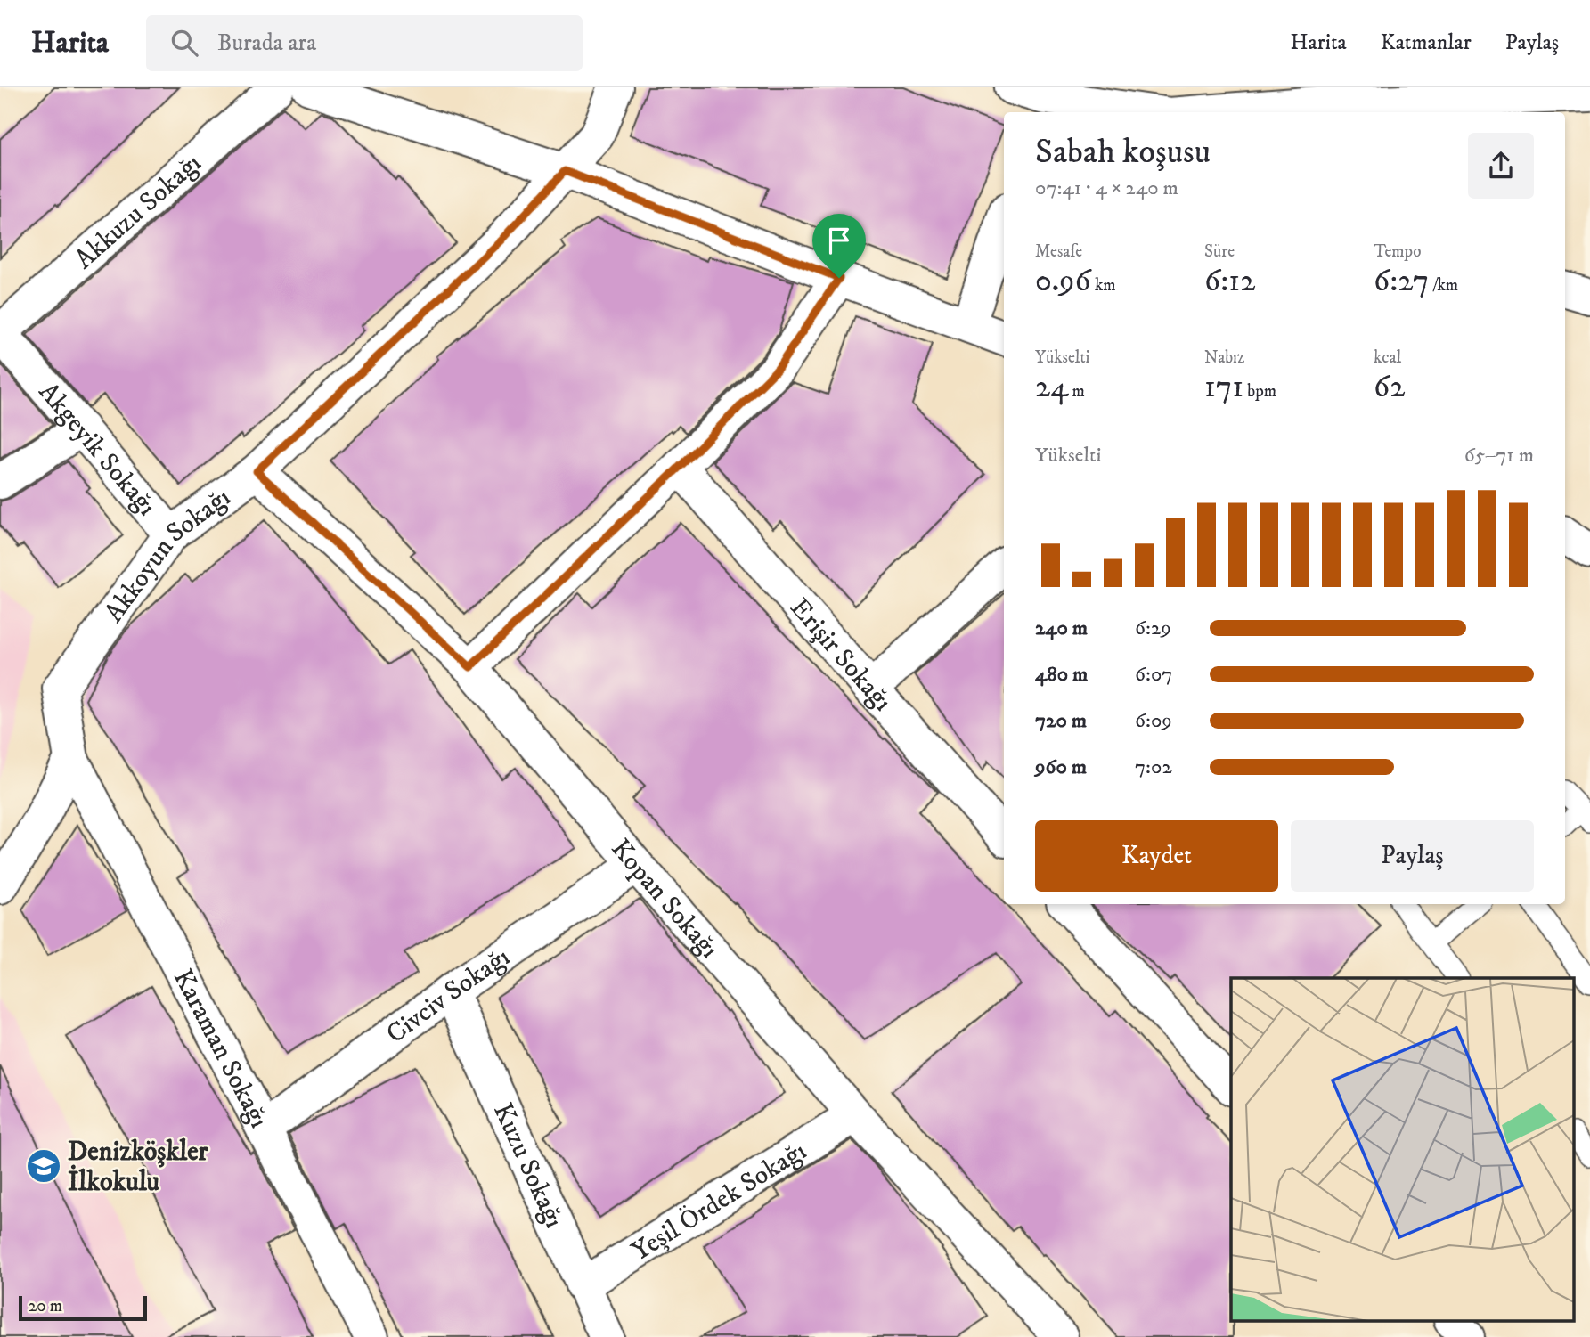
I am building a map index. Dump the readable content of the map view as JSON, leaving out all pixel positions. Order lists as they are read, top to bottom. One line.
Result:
{"streets":{"street":["Akkuzu Sokağı","Akgeyik Sokağı","Akkoyun Sokağı","Erişir Sokağı","Kopan Sokağı","Civciv Sokağı","Karaman Sokağı","Kuzu Sokağı","Yeşil Ördek Sokağı"]},"crossings":[["Akkuzu Sokağı","Akgeyik Sokağı"],["Akgeyik Sokağı","Akkoyun Sokağı"],["Akkoyun Sokağı","Kopan Sokağı"],["Akkoyun Sokağı","Karaman Sokağı"],["Kopan Sokağı","Civciv Sokağı"],["Kopan Sokağı","Yeşil Ördek Sokağı"],["Civciv Sokağı","Karaman Sokağı"],["Civciv Sokağı","Kuzu Sokağı"],["Kuzu Sokağı","Yeşil Ördek Sokağı"]],"places":{"school or university":["Denizköşkler İlkokulu"]},"scale_bar":"20 m","page":{"header":"Harita","search":"Burada ara","nav":["Harita","Katmanlar","Paylaş"],"heading":["Sabah koşusu","07:41 · 4 × 240 m"],"stats":[["Mesafe","0.96 km"],["Süre","6:12"],["Tempo","6:27 /km"],["Yükselti","24 m"],["Nabız","171 bpm"],["kcal","62"]],"chart":["Yükselti","65–71 m"],"list":[{"name":"240 m","note":"6:29"},{"name":"480 m","note":"6:07"},{"name":"720 m","note":"6:09"},{"name":"960 m","note":"7:02"}],"buttons":["Kaydet","Paylaş"],"scale":"20 m"}}
